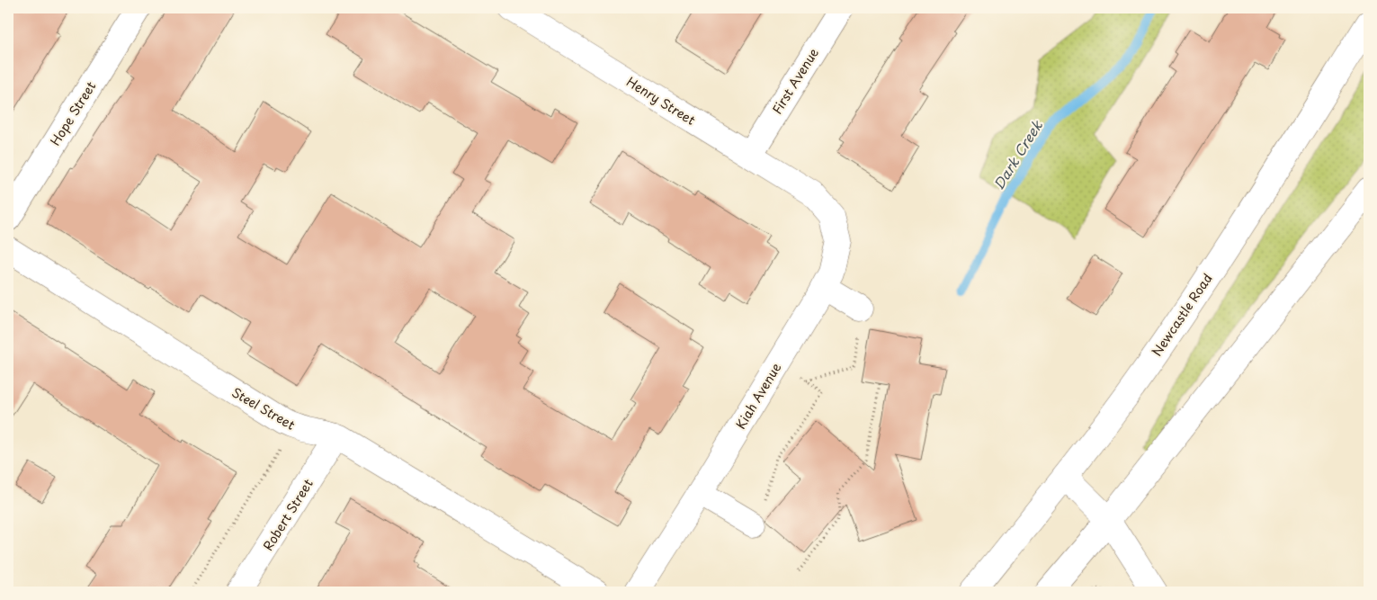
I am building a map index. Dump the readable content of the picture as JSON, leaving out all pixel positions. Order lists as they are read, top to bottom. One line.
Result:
{"streets":{"main road":["First Avenue","Henry Street","Hope Street","Newcastle Road","Kiah Avenue","Steel Street","Robert Street"]},"crossings":[["First Avenue","Henry Street"],["Henry Street","Kiah Avenue"],["Steel Street","Robert Street"]],"water":["Dark Creek"]}
